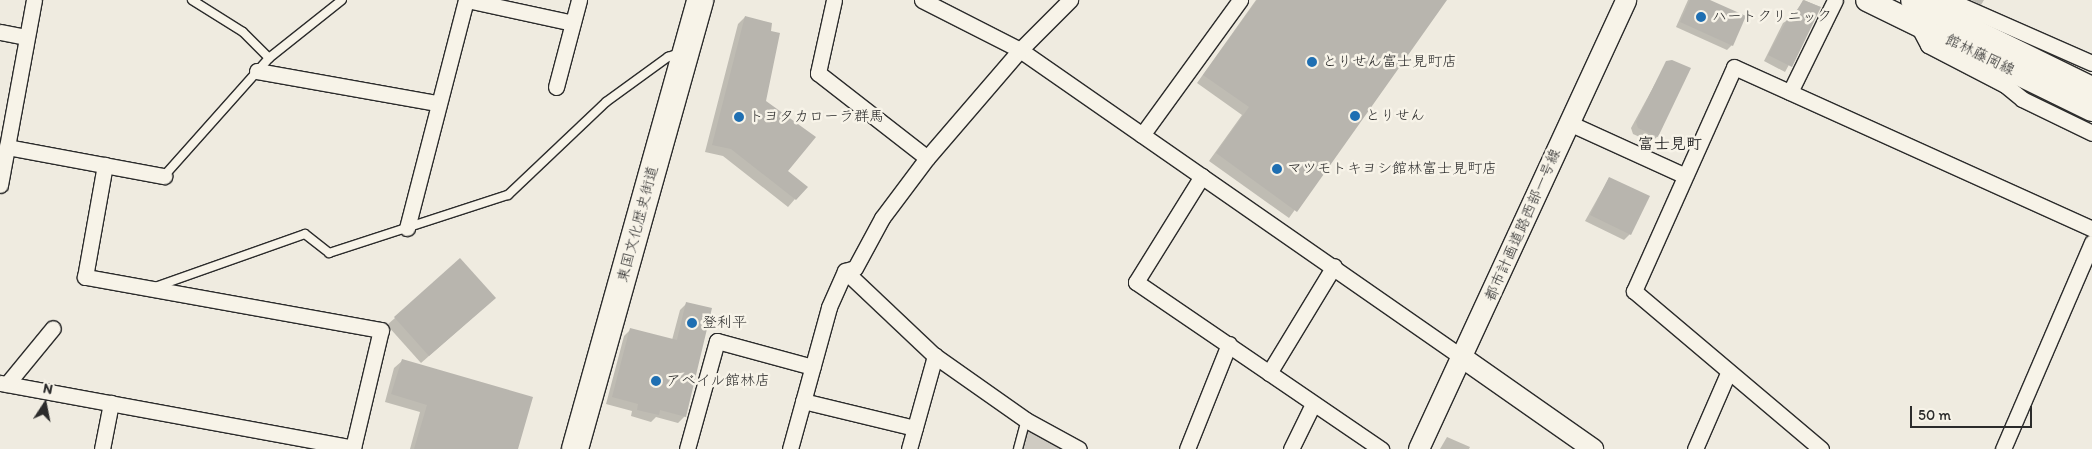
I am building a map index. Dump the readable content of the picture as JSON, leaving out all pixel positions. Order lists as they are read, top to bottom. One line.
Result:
{"streets":{"highway":["東国文化歴史街道"],"main road":["館林藤岡線"],"street":["都市計画道路西部一号線"]},"districts":["富士見町"],"places":["ハートクリニック","とりせん富士見町店","とりせん","トヨタカローラ群馬","マツモトキヨシ館林富士見町店","登利平","アベイル館林店"],"scale_bar":"50 m","north":"top"}
